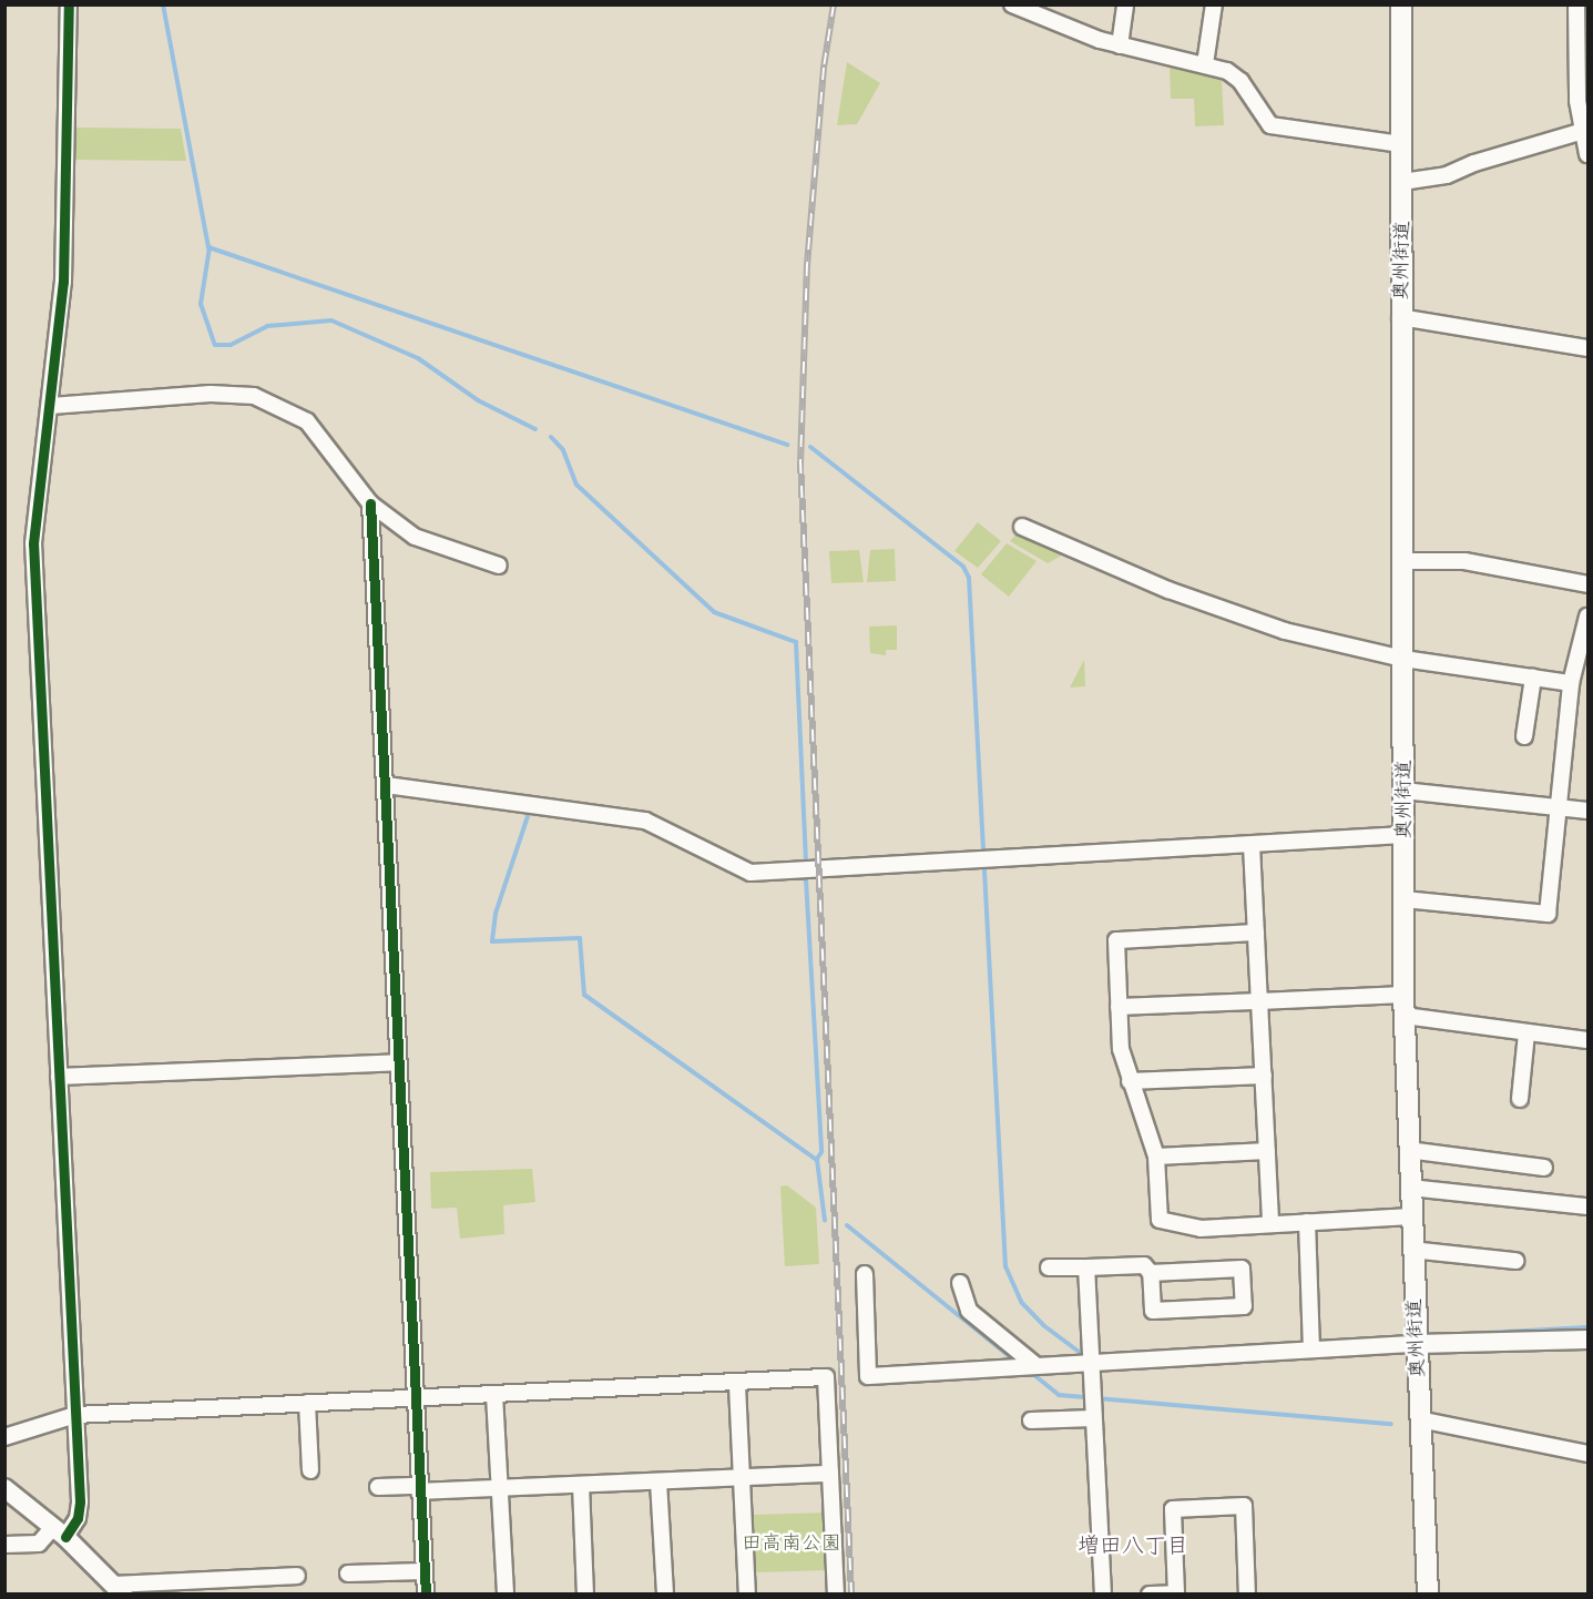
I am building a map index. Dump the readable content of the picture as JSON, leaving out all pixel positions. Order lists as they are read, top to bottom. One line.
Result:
{"streets":{"main road":["奥州街道"]},"districts":["増田八丁目"],"parks":["田高南公園"]}
